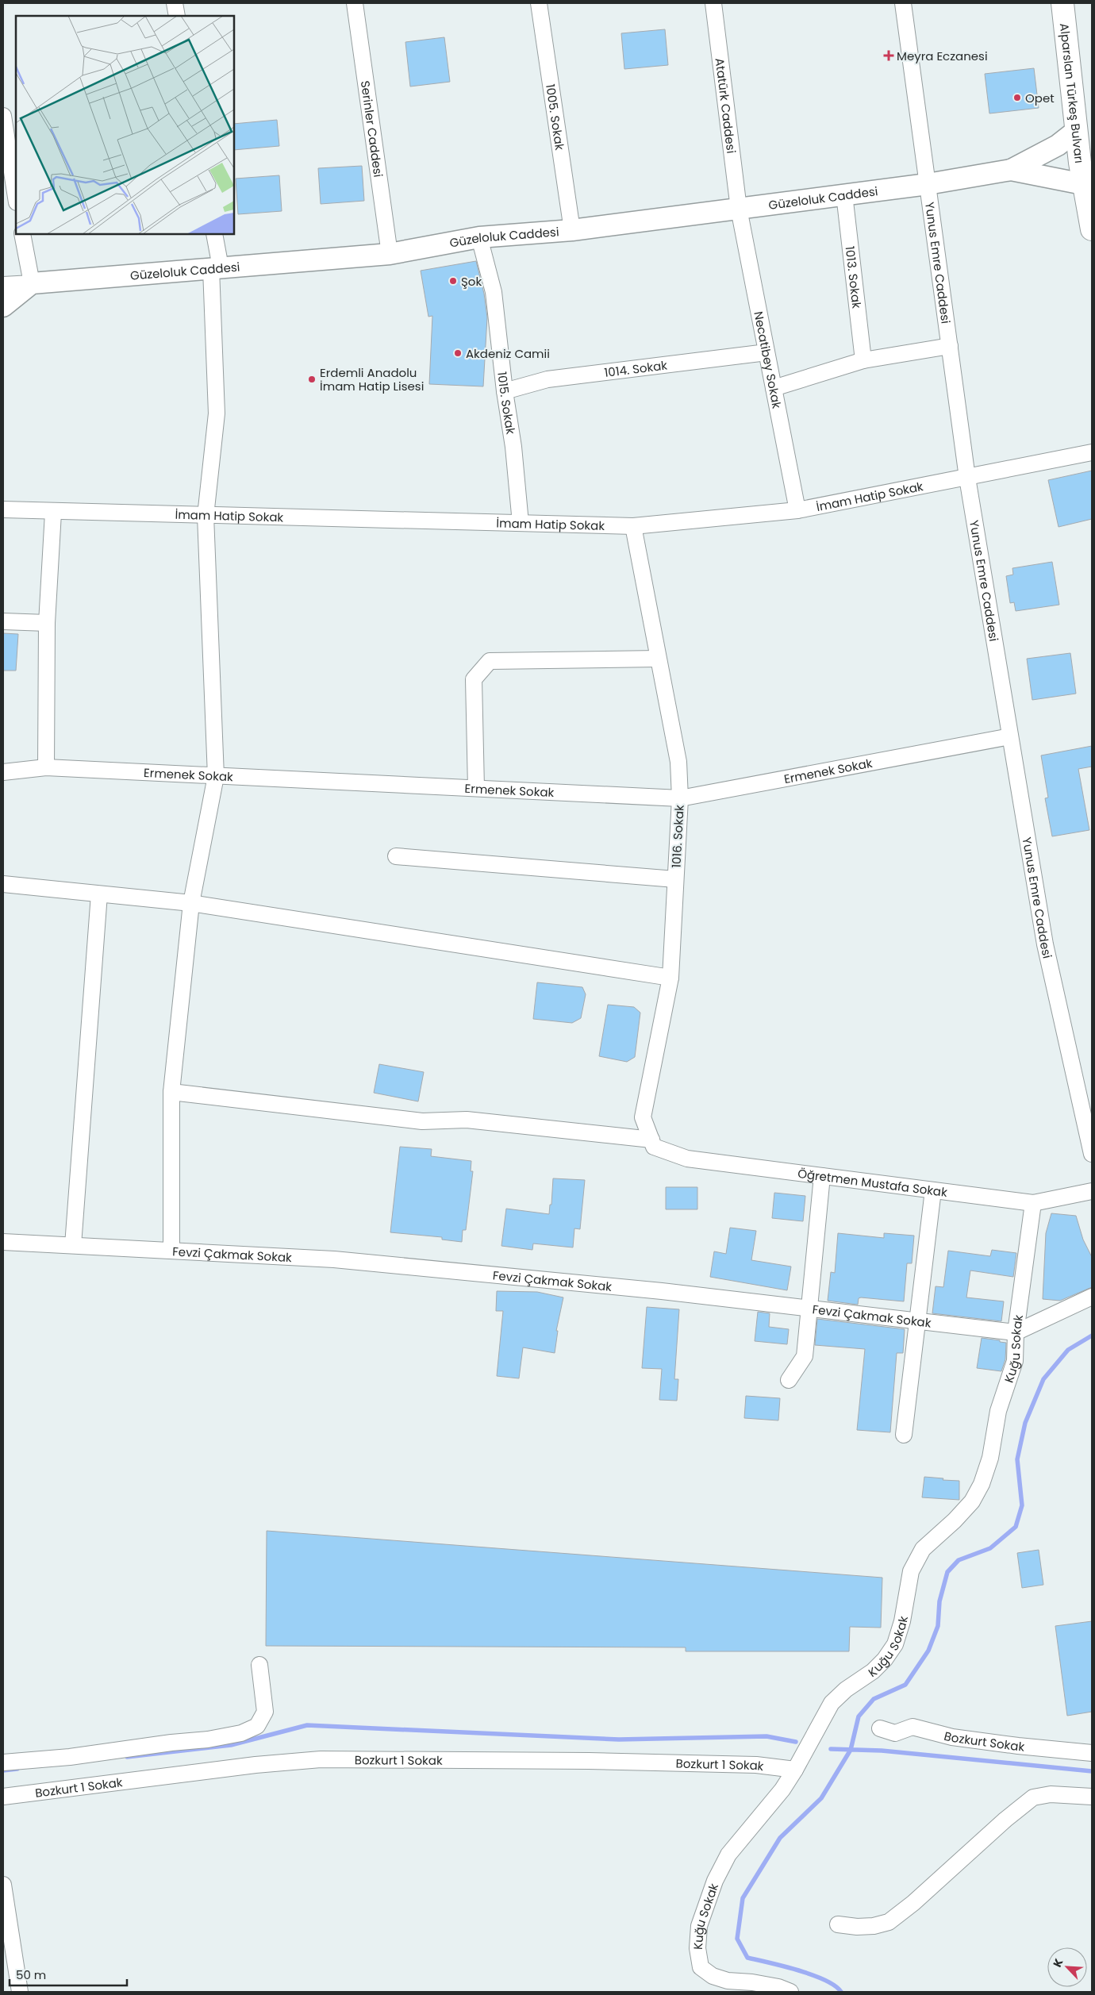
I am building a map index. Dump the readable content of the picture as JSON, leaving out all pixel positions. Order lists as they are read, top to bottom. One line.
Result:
{"streets":{"highway":["Alparslan Türkeş Bulvarı"],"main road":["Güzeloluk Caddesi"],"street":["Atatürk Caddesi","1005. Sokak","Serinler Caddesi","Yunus Emre Caddesi","1013. Sokak","Necatibey Sokak","1014. Sokak","1015. Sokak","İmam Hatip Sokak","Ermenek Sokak","1016. Sokak","Öğretmen Mustafa Sokak","Fevzi Çakmak Sokak","Kuğu Sokak","Bozkurt Sokak","Bozkurt 1 Sokak"]},"crossings":[["Alparslan Türkeş Bulvarı","Güzeloluk Caddesi"],["Atatürk Caddesi","Güzeloluk Caddesi"],["Atatürk Caddesi","Necatibey Sokak"],["1005. Sokak","Güzeloluk Caddesi"],["Serinler Caddesi","Güzeloluk Caddesi"],["Güzeloluk Caddesi","Yunus Emre Caddesi"],["Güzeloluk Caddesi","1013. Sokak"],["Güzeloluk Caddesi","Necatibey Sokak"],["Güzeloluk Caddesi","1015. Sokak"],["Yunus Emre Caddesi","İmam Hatip Sokak"],["Yunus Emre Caddesi","Ermenek Sokak"],["Necatibey Sokak","1014. Sokak"],["Necatibey Sokak","İmam Hatip Sokak"],["1014. Sokak","1015. Sokak"],["1015. Sokak","İmam Hatip Sokak"],["İmam Hatip Sokak","1016. Sokak"],["Ermenek Sokak","1016. Sokak"],["1016. Sokak","Öğretmen Mustafa Sokak"],["Öğretmen Mustafa Sokak","Kuğu Sokak"],["Fevzi Çakmak Sokak","Kuğu Sokak"],["Kuğu Sokak","Bozkurt 1 Sokak"]],"places":{"health":["Meyra Eczanesi"],"other":["Opet","Şok","Akdeniz Camii","Erdemli Anadolu İmam Hatip Lisesi"]},"scale_bar":"50 m","north":"top left"}
